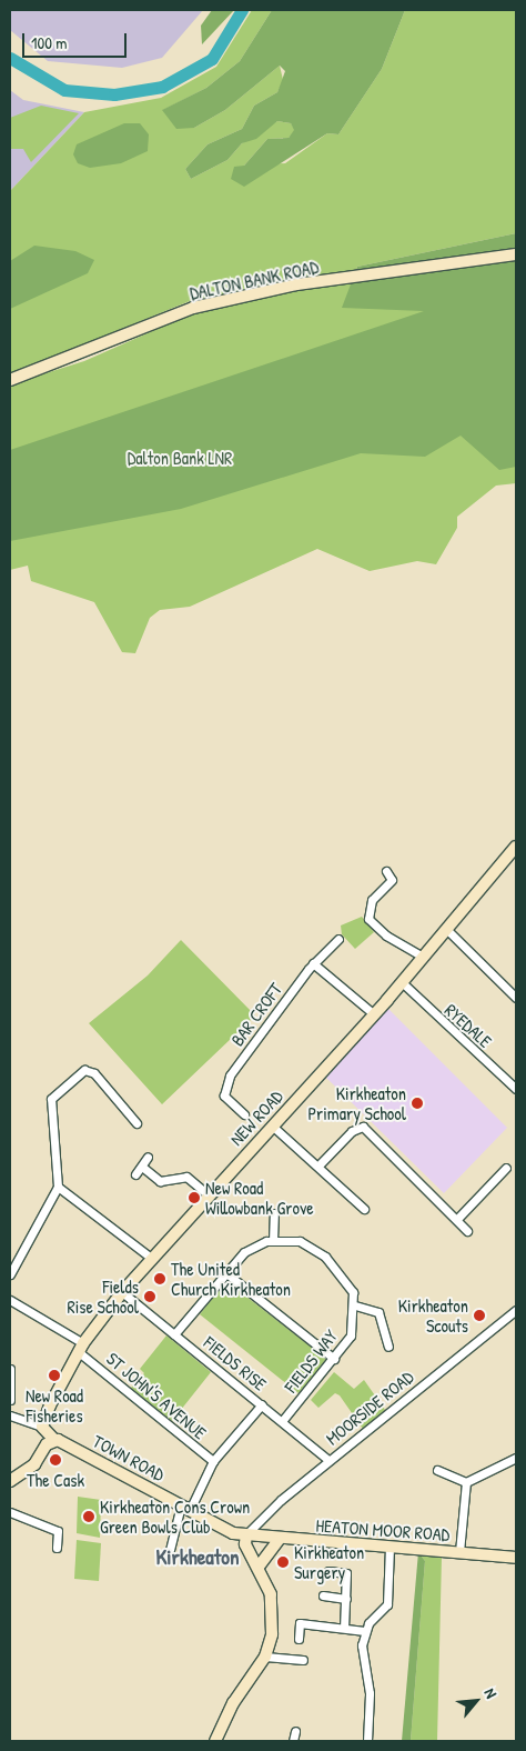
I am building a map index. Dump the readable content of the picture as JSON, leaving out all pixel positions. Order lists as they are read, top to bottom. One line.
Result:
{"streets":{"street":["DALTON BANK ROAD","BAR CROFT","RYEDALE","NEW ROAD","FIELDS WAY","FIELDS RISE","ST JOHN'S AVENUE","MOORSIDE ROAD","TOWN ROAD","HEATON MOOR ROAD"]},"crossings":[["RYEDALE","NEW ROAD"],["NEW ROAD","FIELDS RISE"],["NEW ROAD","ST JOHN'S AVENUE"],["FIELDS WAY","FIELDS RISE"],["FIELDS RISE","MOORSIDE ROAD"],["MOORSIDE ROAD","TOWN ROAD"],["MOORSIDE ROAD","HEATON MOOR ROAD"],["TOWN ROAD","HEATON MOOR ROAD"]],"districts":["Kirkheaton"],"parks":["Dalton Bank LNR"],"places":["Kirkheaton Primary School","New Road Willowbank Grove","The United Church Kirkheaton","Fields Rise School","Kirkheaton Scouts","New Road Fisheries","The Cask","Kirkheaton Cons Crown Green Bowls Club","Kirkheaton Surgery"],"scale_bar":"100 m","north":"top right"}
